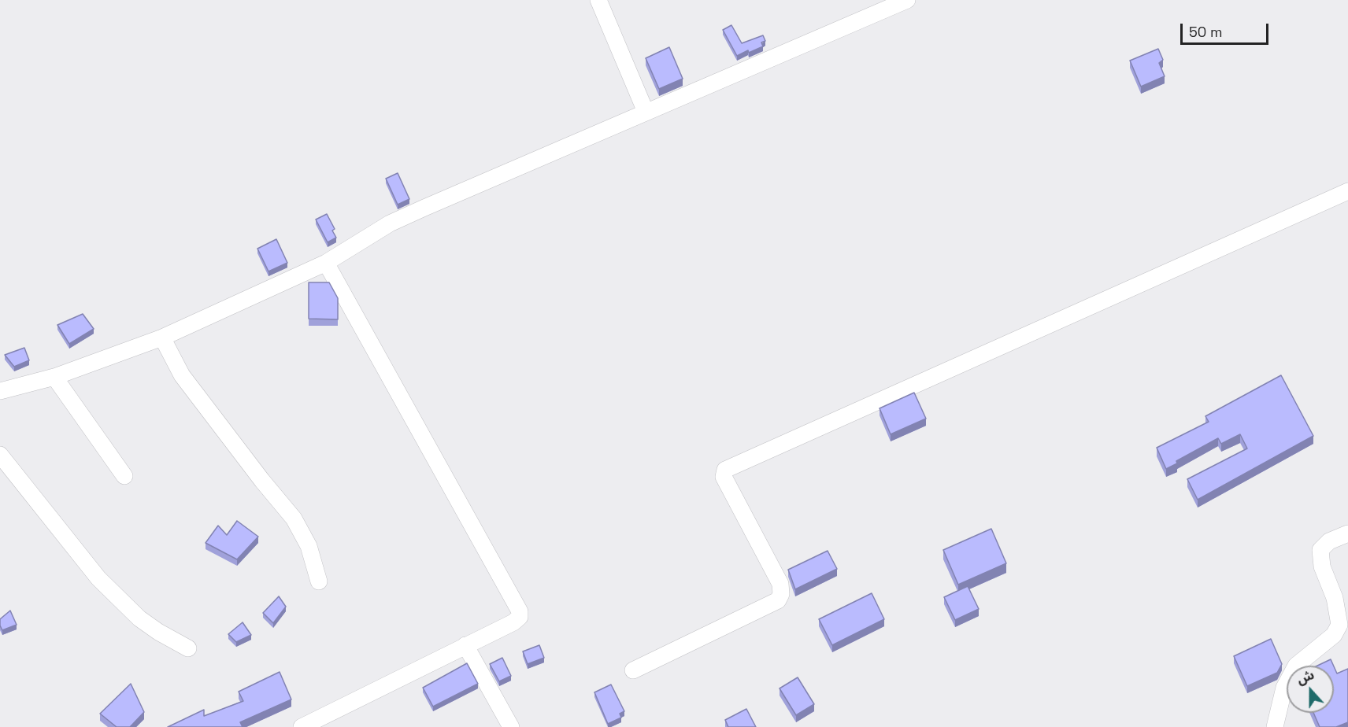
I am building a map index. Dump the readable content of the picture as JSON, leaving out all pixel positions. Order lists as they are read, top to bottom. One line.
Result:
{"scale_bar":"50 m","north":"top"}
